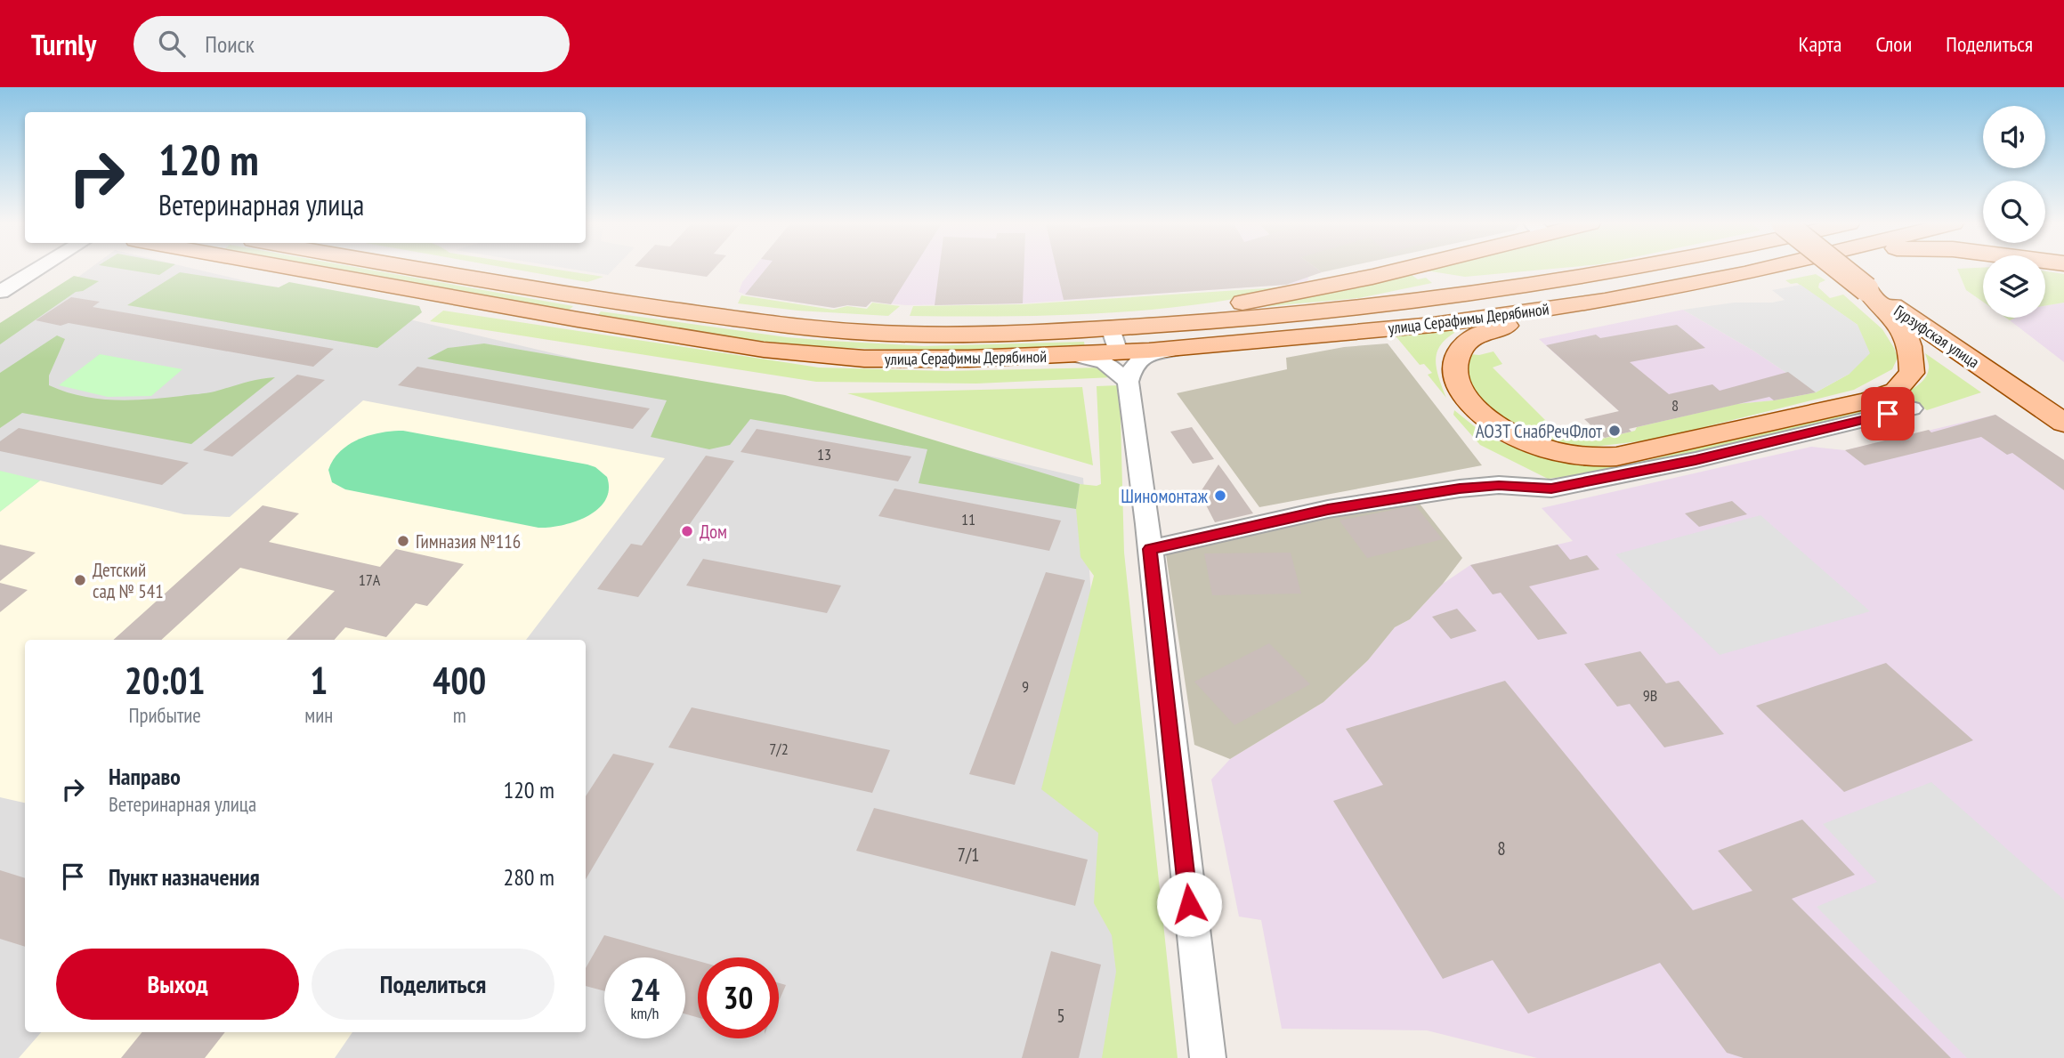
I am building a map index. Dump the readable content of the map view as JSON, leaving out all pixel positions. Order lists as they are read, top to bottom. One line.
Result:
{"streets":{"main road":["улица Серафимы Дерябиной","Гурзуфская улица"]},"places":["АОЗТ СнабРечФлот","Шиномонтаж","Дом","Гимназия №116","Детский сад № 541"],"house_numbers":["8","13","11","17А","9","9В","7/2","8","7/1","5"],"page":{"header":"Turnly","search":"Поиск","nav":["Карта","Слои","Поделиться"],"turn":["120 m","Ветеринарная улица"],"eta":["20:01","Прибытие","1","мин","400","m"],"list":[{"name":"Направо","note":"Ветеринарная улица","value":"120 m"},{"name":"Пункт назначения","value":"280 m"}],"buttons":["Выход","Поделиться"],"speed":"24 km/h","limit":"30"}}
